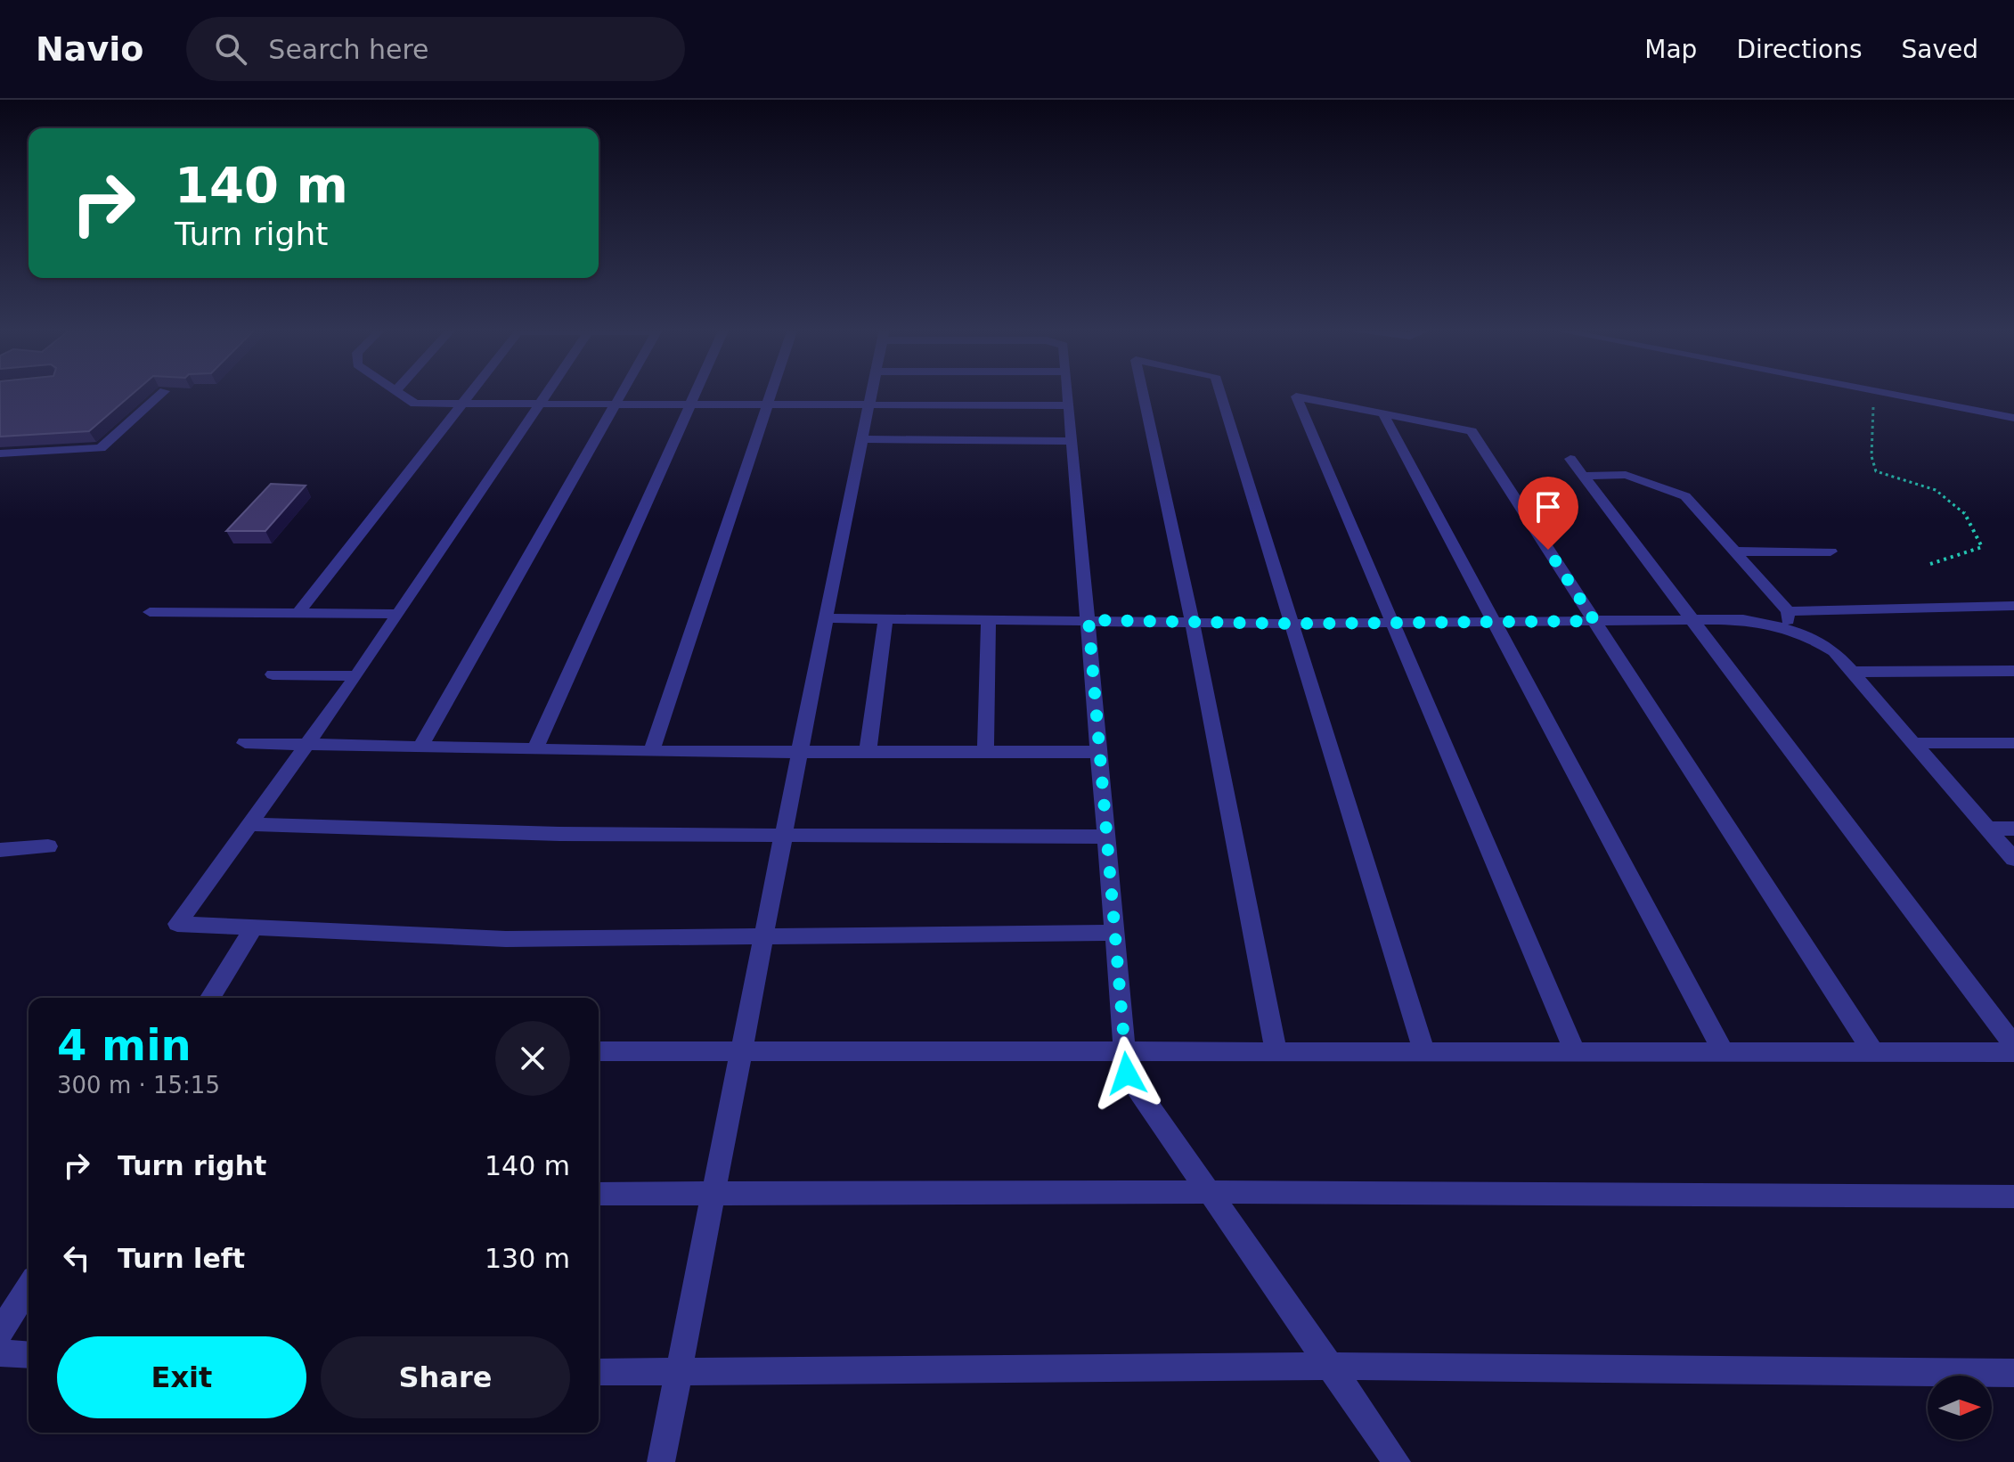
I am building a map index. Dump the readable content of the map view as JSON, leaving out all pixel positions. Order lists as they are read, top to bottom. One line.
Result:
{"north":"right","page":{"header":"Navio","search":"Search here","nav":["Map","Directions","Saved"],"turn":["140 m","Turn right"],"heading":["4 min","300 m · 15:15"],"list":[{"name":"Turn right","value":"140 m"},{"name":"Turn left","value":"130 m"}],"buttons":["Exit","Share"]}}
